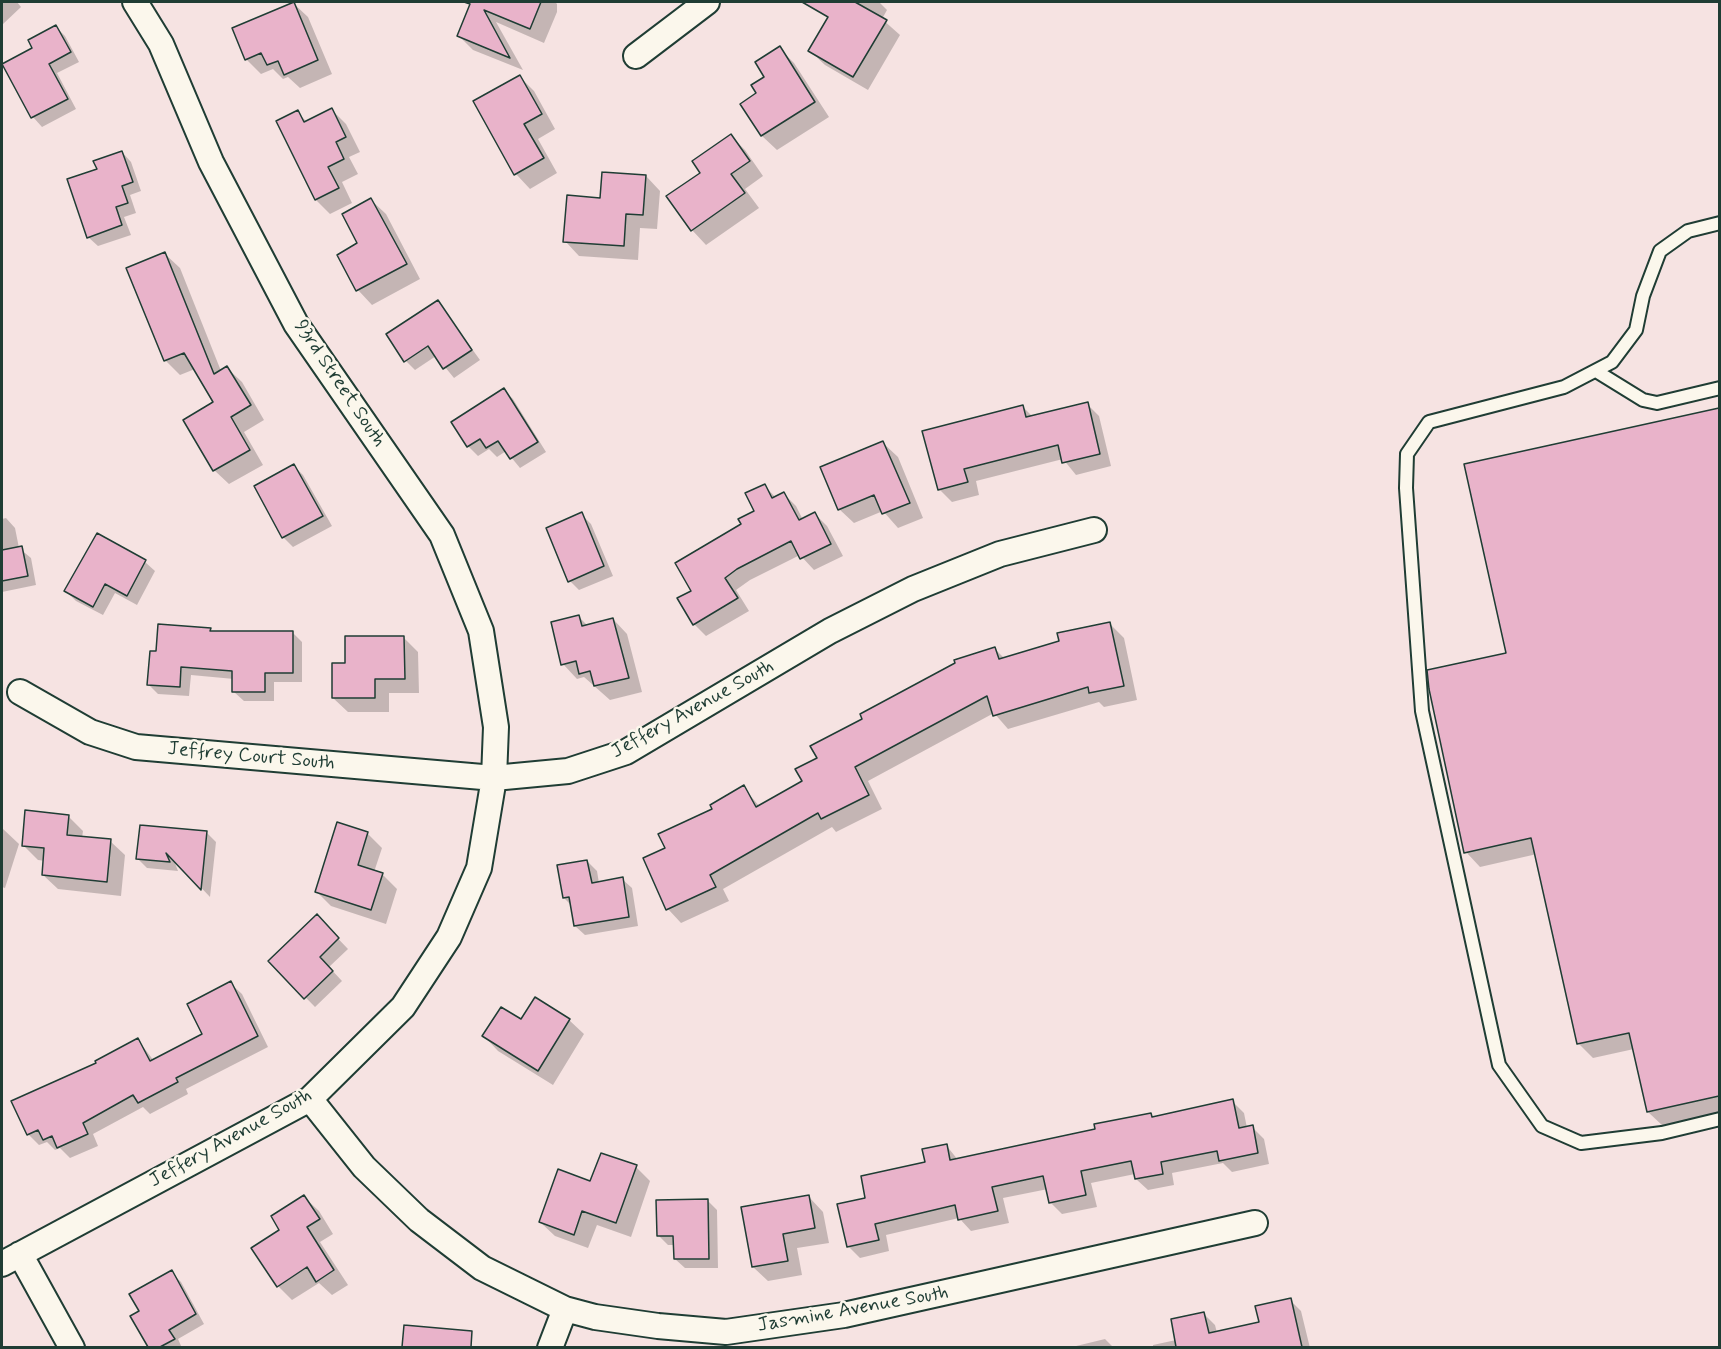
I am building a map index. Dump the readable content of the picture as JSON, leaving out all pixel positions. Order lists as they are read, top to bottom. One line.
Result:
{"streets":{"street":["93rd Street South","Jeffery Avenue South","Jeffrey Court South","Jasmine Avenue South"]},"crossings":[["93rd Street South","Jeffery Avenue South"],["93rd Street South","Jeffrey Court South"],["Jeffery Avenue South","Jeffrey Court South"],["Jeffery Avenue South","Jasmine Avenue South"]]}
